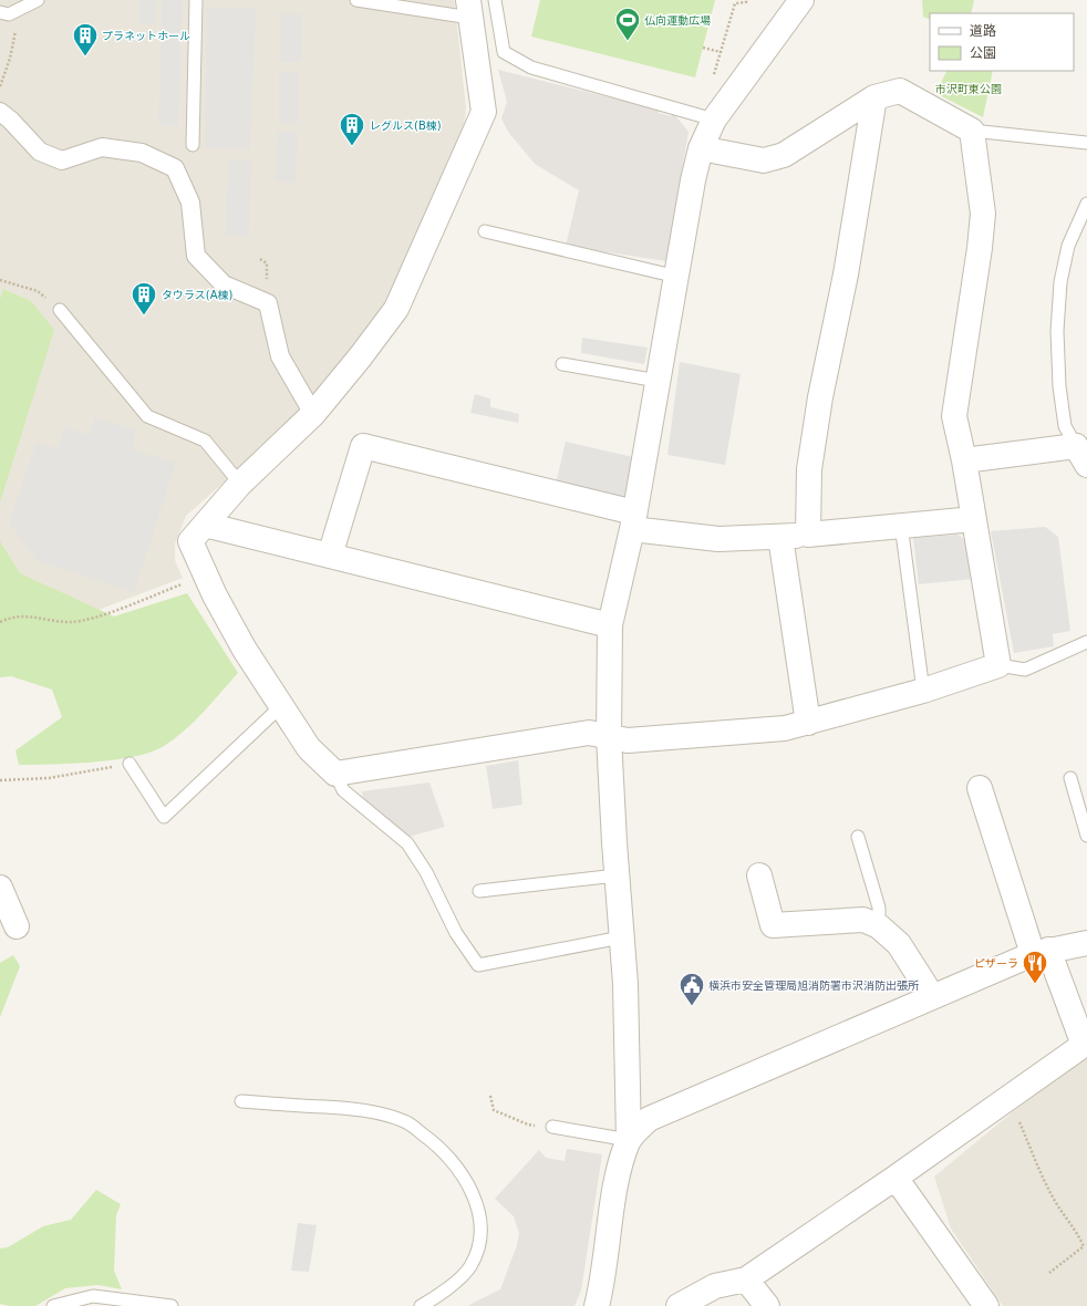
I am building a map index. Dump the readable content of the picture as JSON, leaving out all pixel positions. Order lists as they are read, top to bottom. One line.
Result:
{"parks":["市沢町東公園"],"places":{"sports":["仏向運動広場"],"building":["プラネットホール","レグルス(B棟)","タウラス(A棟)"],"restaurant":["ピザーラ"],"public building":["横浜市安全管理局旭消防署市沢消防出張所"]},"legend":["道路","公園"]}
